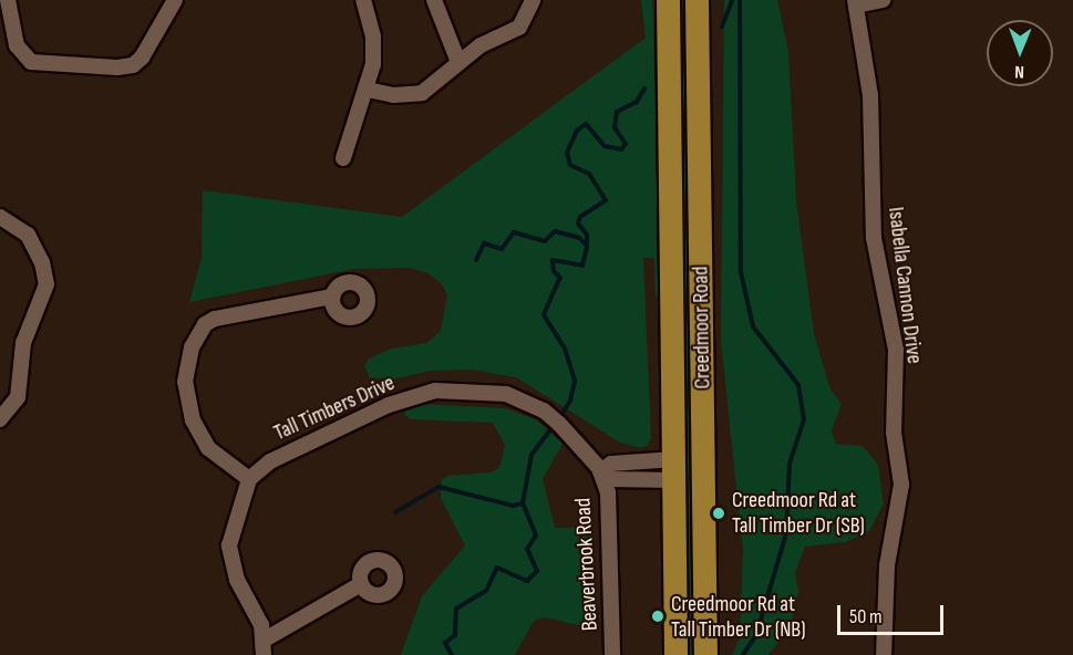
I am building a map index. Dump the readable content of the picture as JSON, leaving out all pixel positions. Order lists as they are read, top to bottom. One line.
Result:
{"streets":{"main road":["Creedmoor Road"],"street":["Isabella Cannon Drive","Tall Timbers Drive","Beaverbrook Road"]},"crossings":[["Tall Timbers Drive","Beaverbrook Road"]],"places":["Creedmoor Rd at Tall Timber Dr (SB)","Creedmoor Rd at Tall Timber Dr (NB)"],"scale_bar":"50 m","north":"bottom"}
